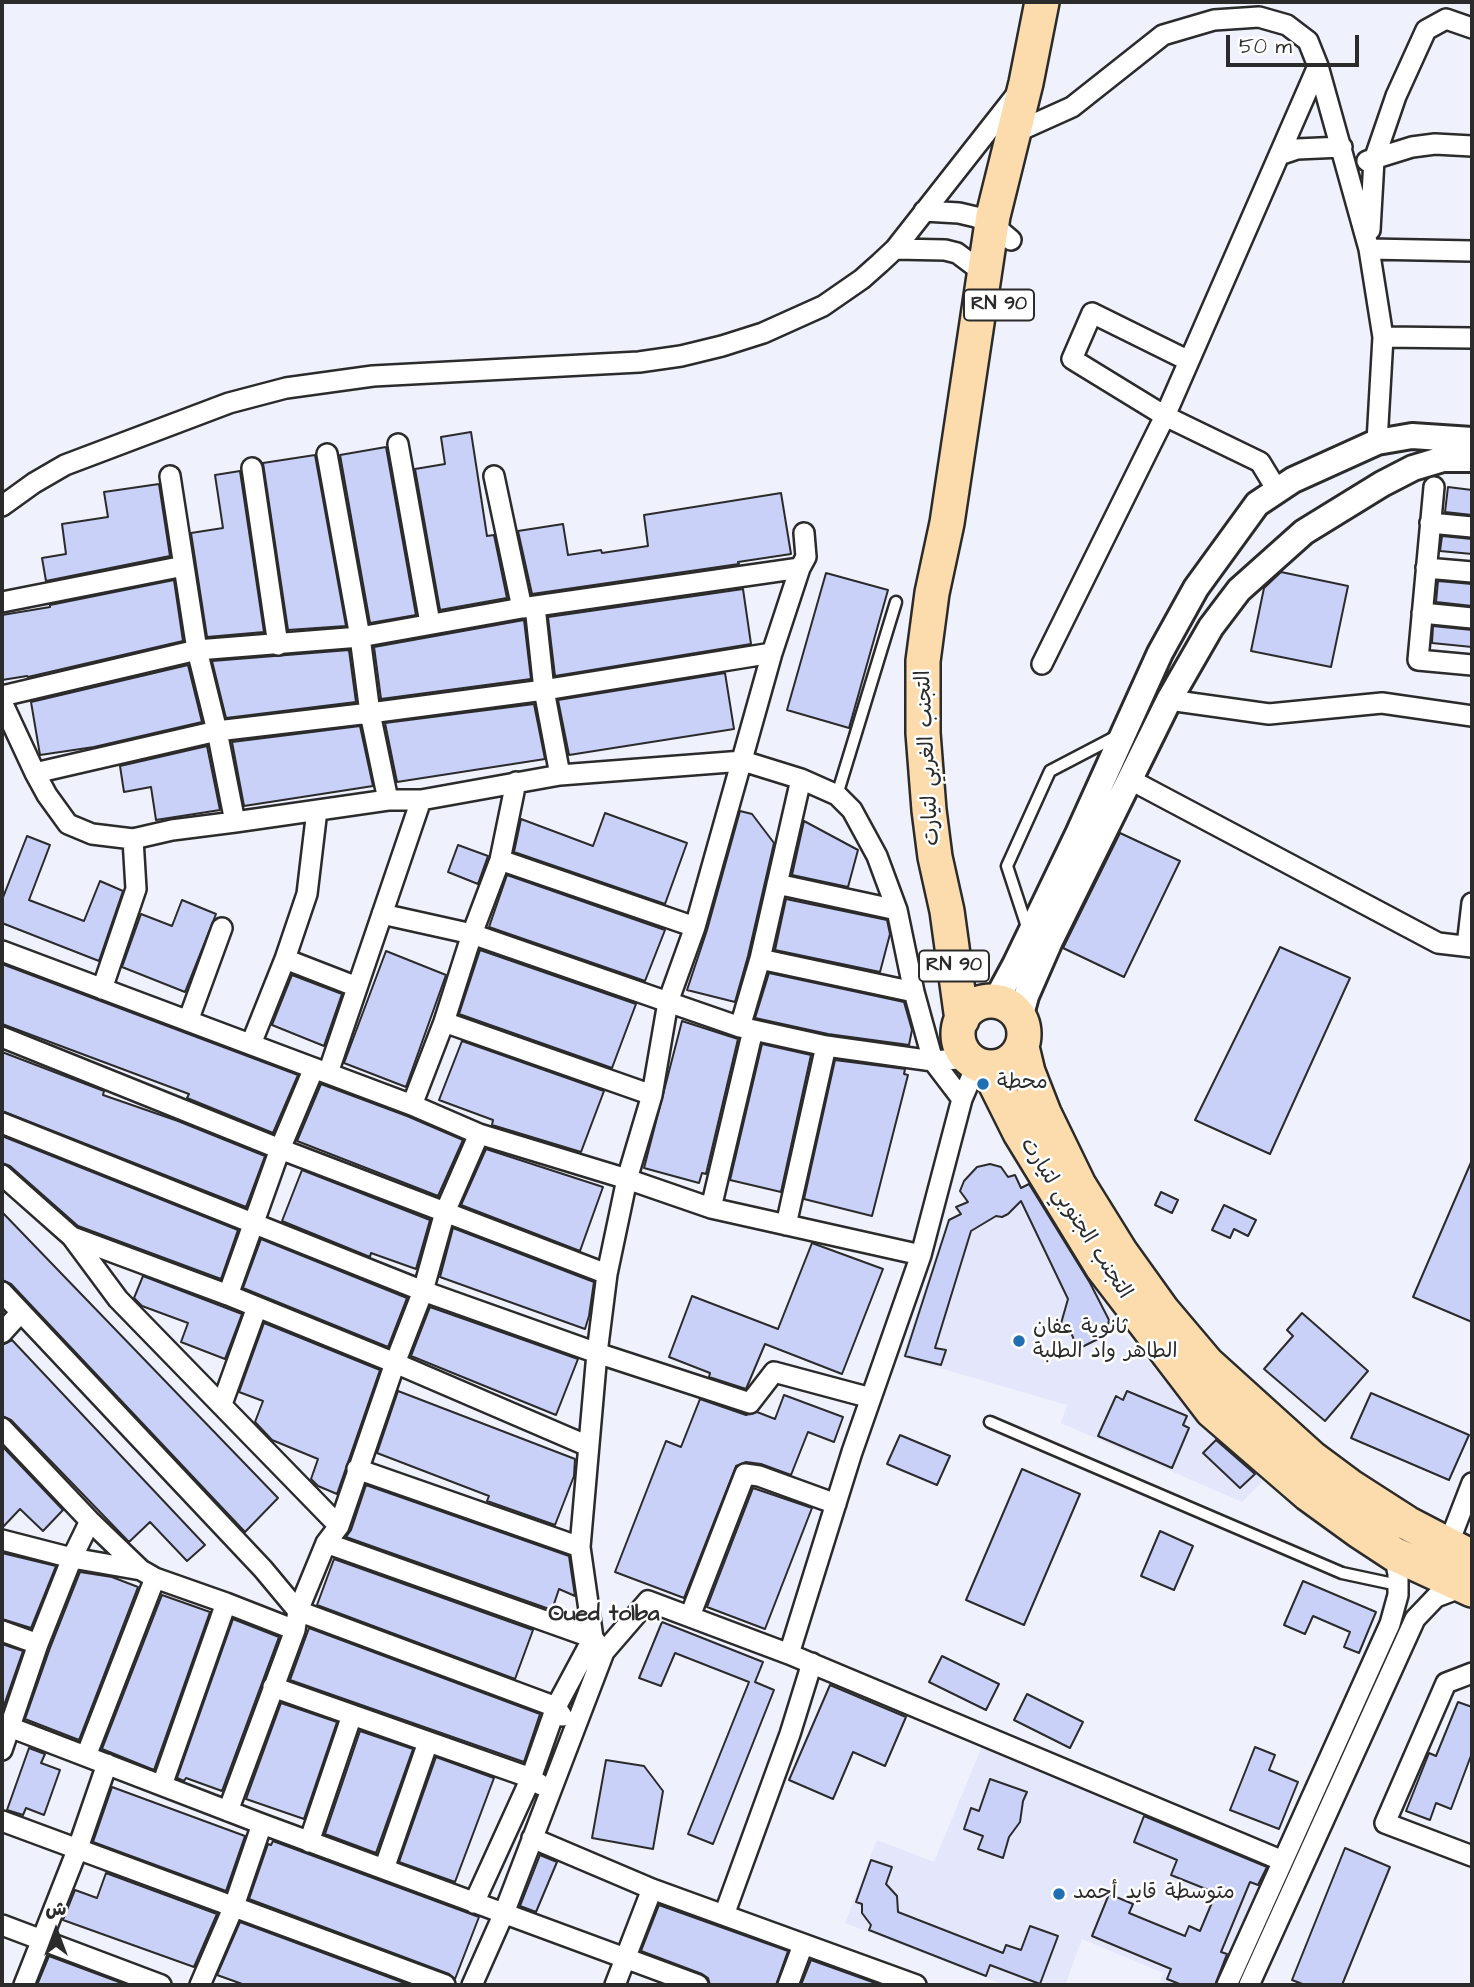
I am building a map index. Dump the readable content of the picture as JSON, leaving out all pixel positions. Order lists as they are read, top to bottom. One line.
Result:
{"streets":{"highway":["RN 90","التجنب الغربي لتيارت","التجنب الجنوبي لتيارت"]},"crossings":[["التجنب الغربي لتيارت","التجنب الجنوبي لتيارت"]],"districts":["Oued tolba"],"places":["محطة","ثانوية عفان الطاهر واد الطلبة","متوسطة قايد أحمد"],"scale_bar":"50 m","north":"top"}
